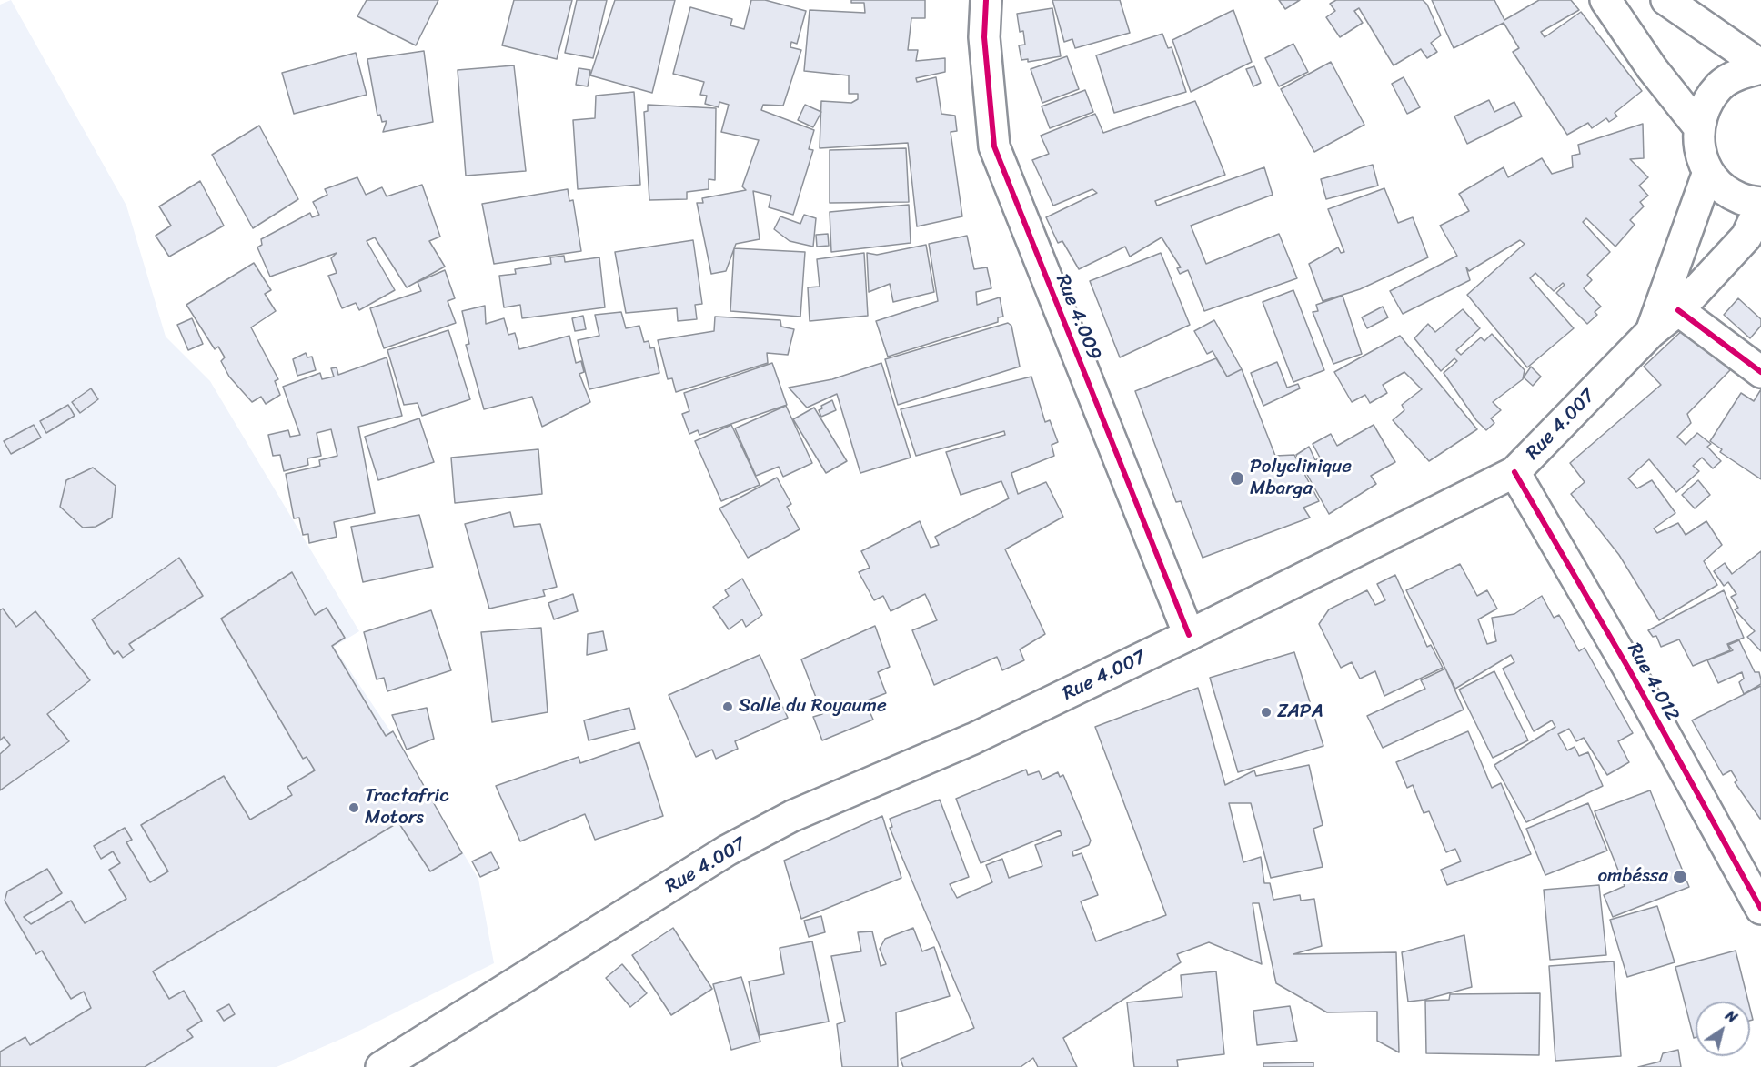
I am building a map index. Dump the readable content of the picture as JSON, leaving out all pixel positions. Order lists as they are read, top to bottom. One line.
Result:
{"streets":{"main road":["Rue 4.009","Rue 4.007","Rue 4.012"]},"crossings":[["Rue 4.009","Rue 4.007"],["Rue 4.007","Rue 4.012"]],"places":["Polyclinique Mbarga","Salle du Royaume","ZAPA","Tractafric Motors","ombéssa"],"north":"top right"}
